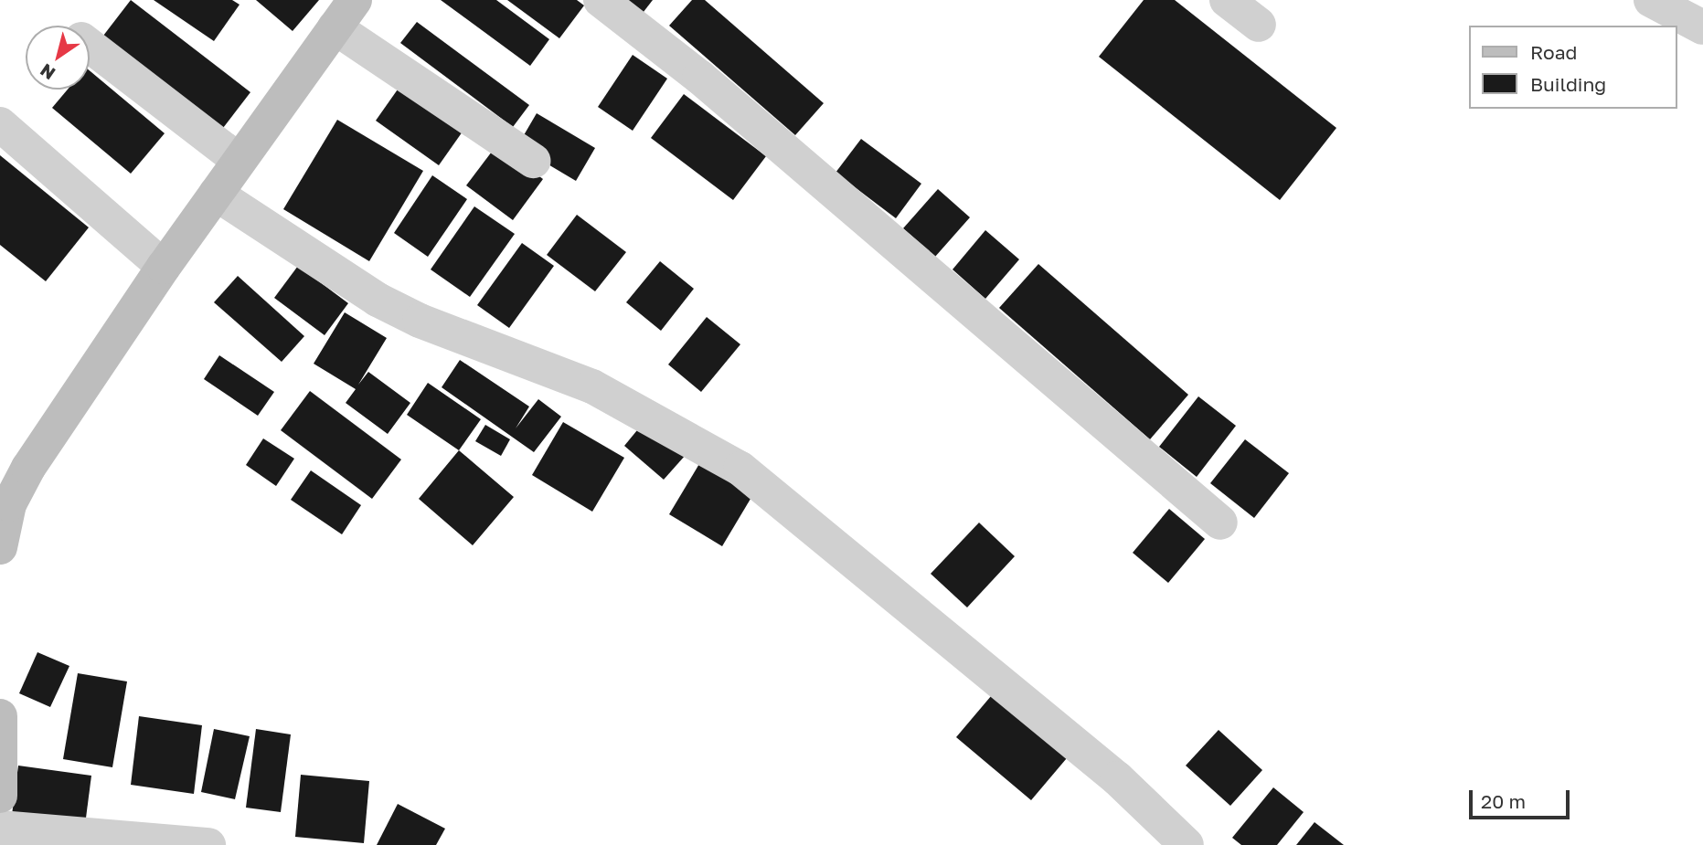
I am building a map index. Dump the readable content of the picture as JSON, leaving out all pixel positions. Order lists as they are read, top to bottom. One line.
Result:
{"legend":["Road","Building"],"scale_bar":"20 m","north":"bottom left"}
